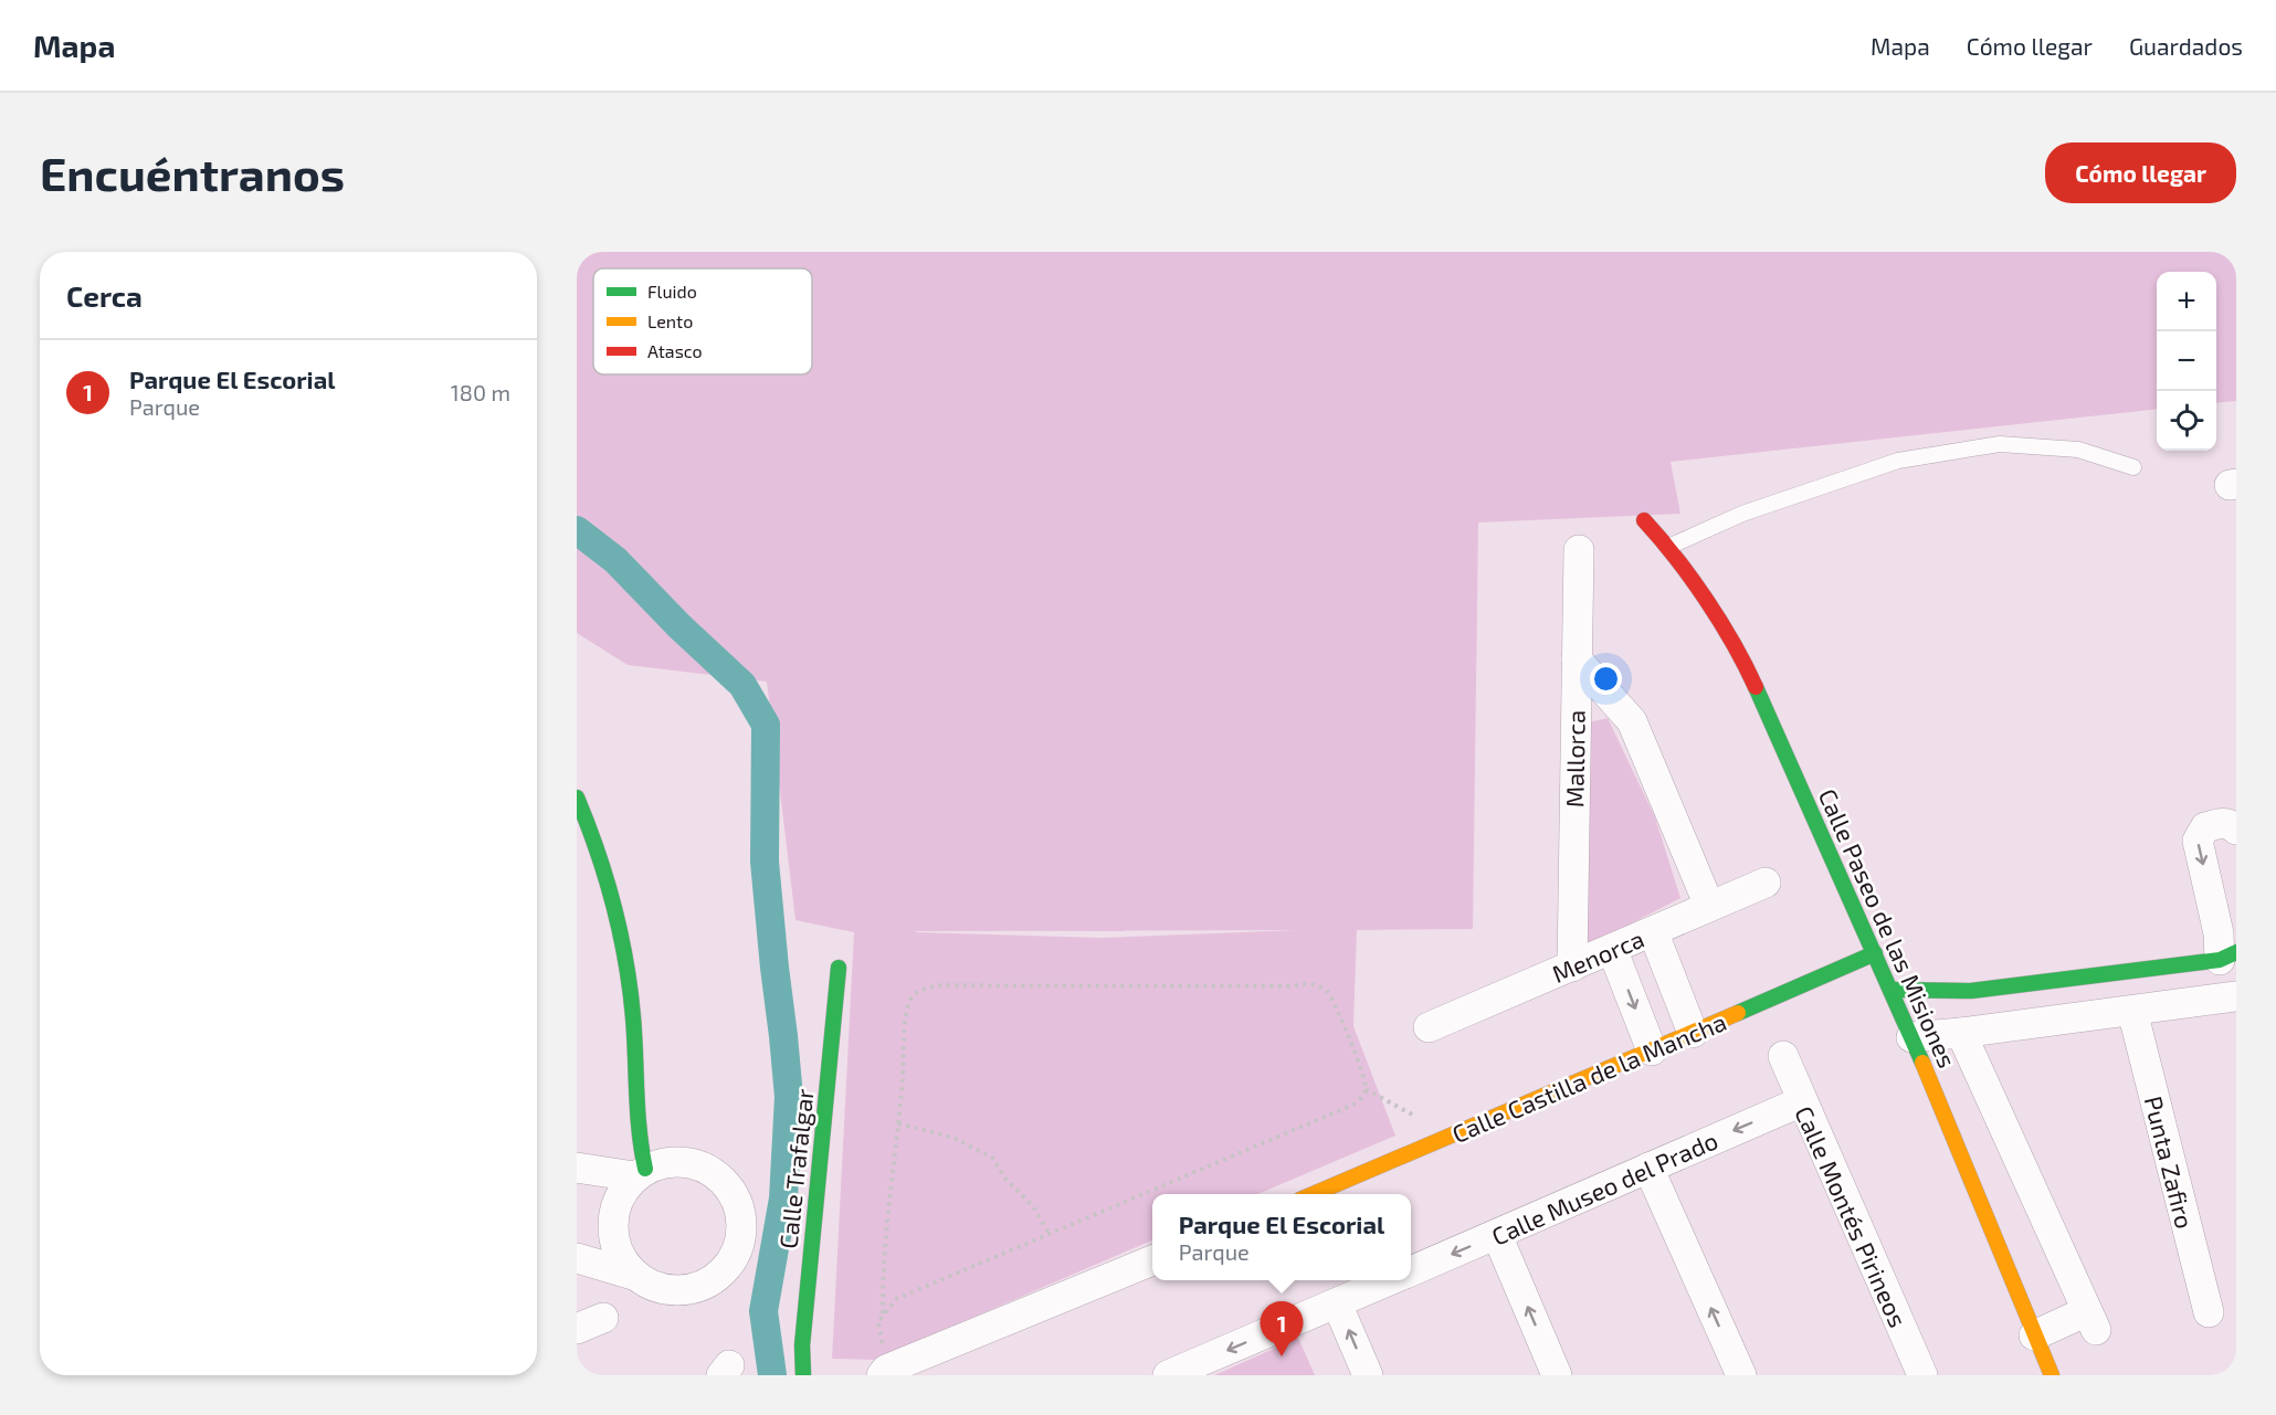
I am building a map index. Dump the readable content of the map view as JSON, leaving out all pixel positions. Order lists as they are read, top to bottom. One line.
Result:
{"streets":{"street":["Mallorca","Calle Paseo de las Misiones","Menorca","Calle Castilla de la Mancha","Punta Zafiro","Calle Trafalgar","Calle Museo del Prado","Calle Montés Pirineos"]},"crossings":[["Mallorca","Menorca"],["Calle Paseo de las Misiones","Calle Castilla de la Mancha"],["Calle Museo del Prado","Calle Montés Pirineos"]],"one_way":["Calle Museo del Prado"],"legend":["Fluido","Lento","Atasco"],"page":{"header":"Mapa","nav":["Mapa","Cómo llegar","Guardados"],"buttons":"Cómo llegar","title":"Encuéntranos","heading":"Cerca","map_buttons":["+","−"],"list":[{"mark":"1","name":"Parque El Escorial","note":"Parque","value":"180 m"}],"popup":["Parque El Escorial","Parque"],"pins":"1"}}
